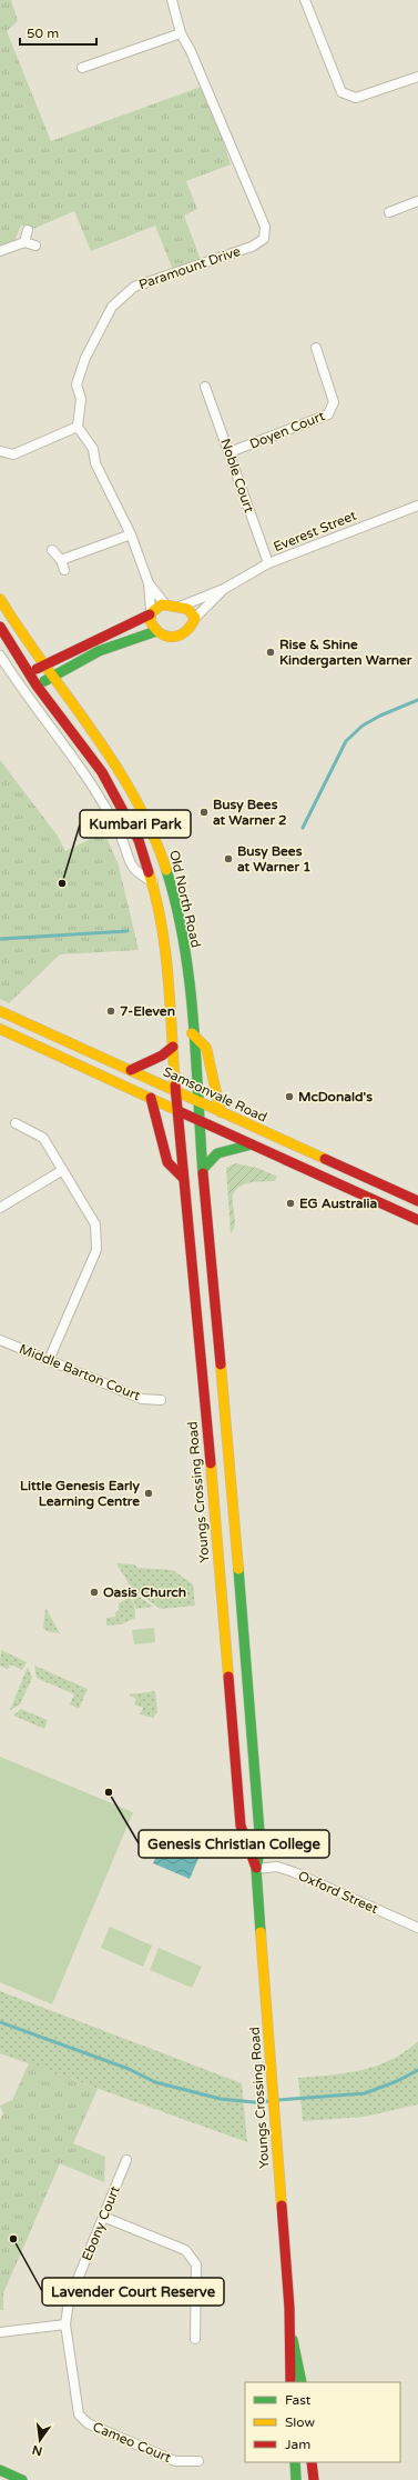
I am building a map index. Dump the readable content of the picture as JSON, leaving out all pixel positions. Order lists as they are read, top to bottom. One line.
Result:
{"streets":{"main road":["Everest Street","Old North Road","Samsonvale Road","Youngs Crossing Road"],"street":["Paramount Drive","Doyen Court","Noble Court","Middle Barton Court","Oxford Street","Ebony Court","Cameo Court"]},"crossings":[["Doyen Court","Noble Court"],["Noble Court","Everest Street"],["Everest Street","Old North Road"],["Old North Road","Samsonvale Road"],["Old North Road","Youngs Crossing Road"],["Youngs Crossing Road","Oxford Street"],["Ebony Court","Cameo Court"]],"places":["Rise & Shine Kindergarten Warner","Busy Bees at Warner 2","Busy Bees at Warner 1","Kumbari Park","7-Eleven","McDonald's","EG Australia","Little Genesis Early Learning Centre","Oasis Church","Genesis Christian College","Lavender Court Reserve"],"legend":["Fast","Slow","Jam"],"scale_bar":"50 m","north":"bottom"}
